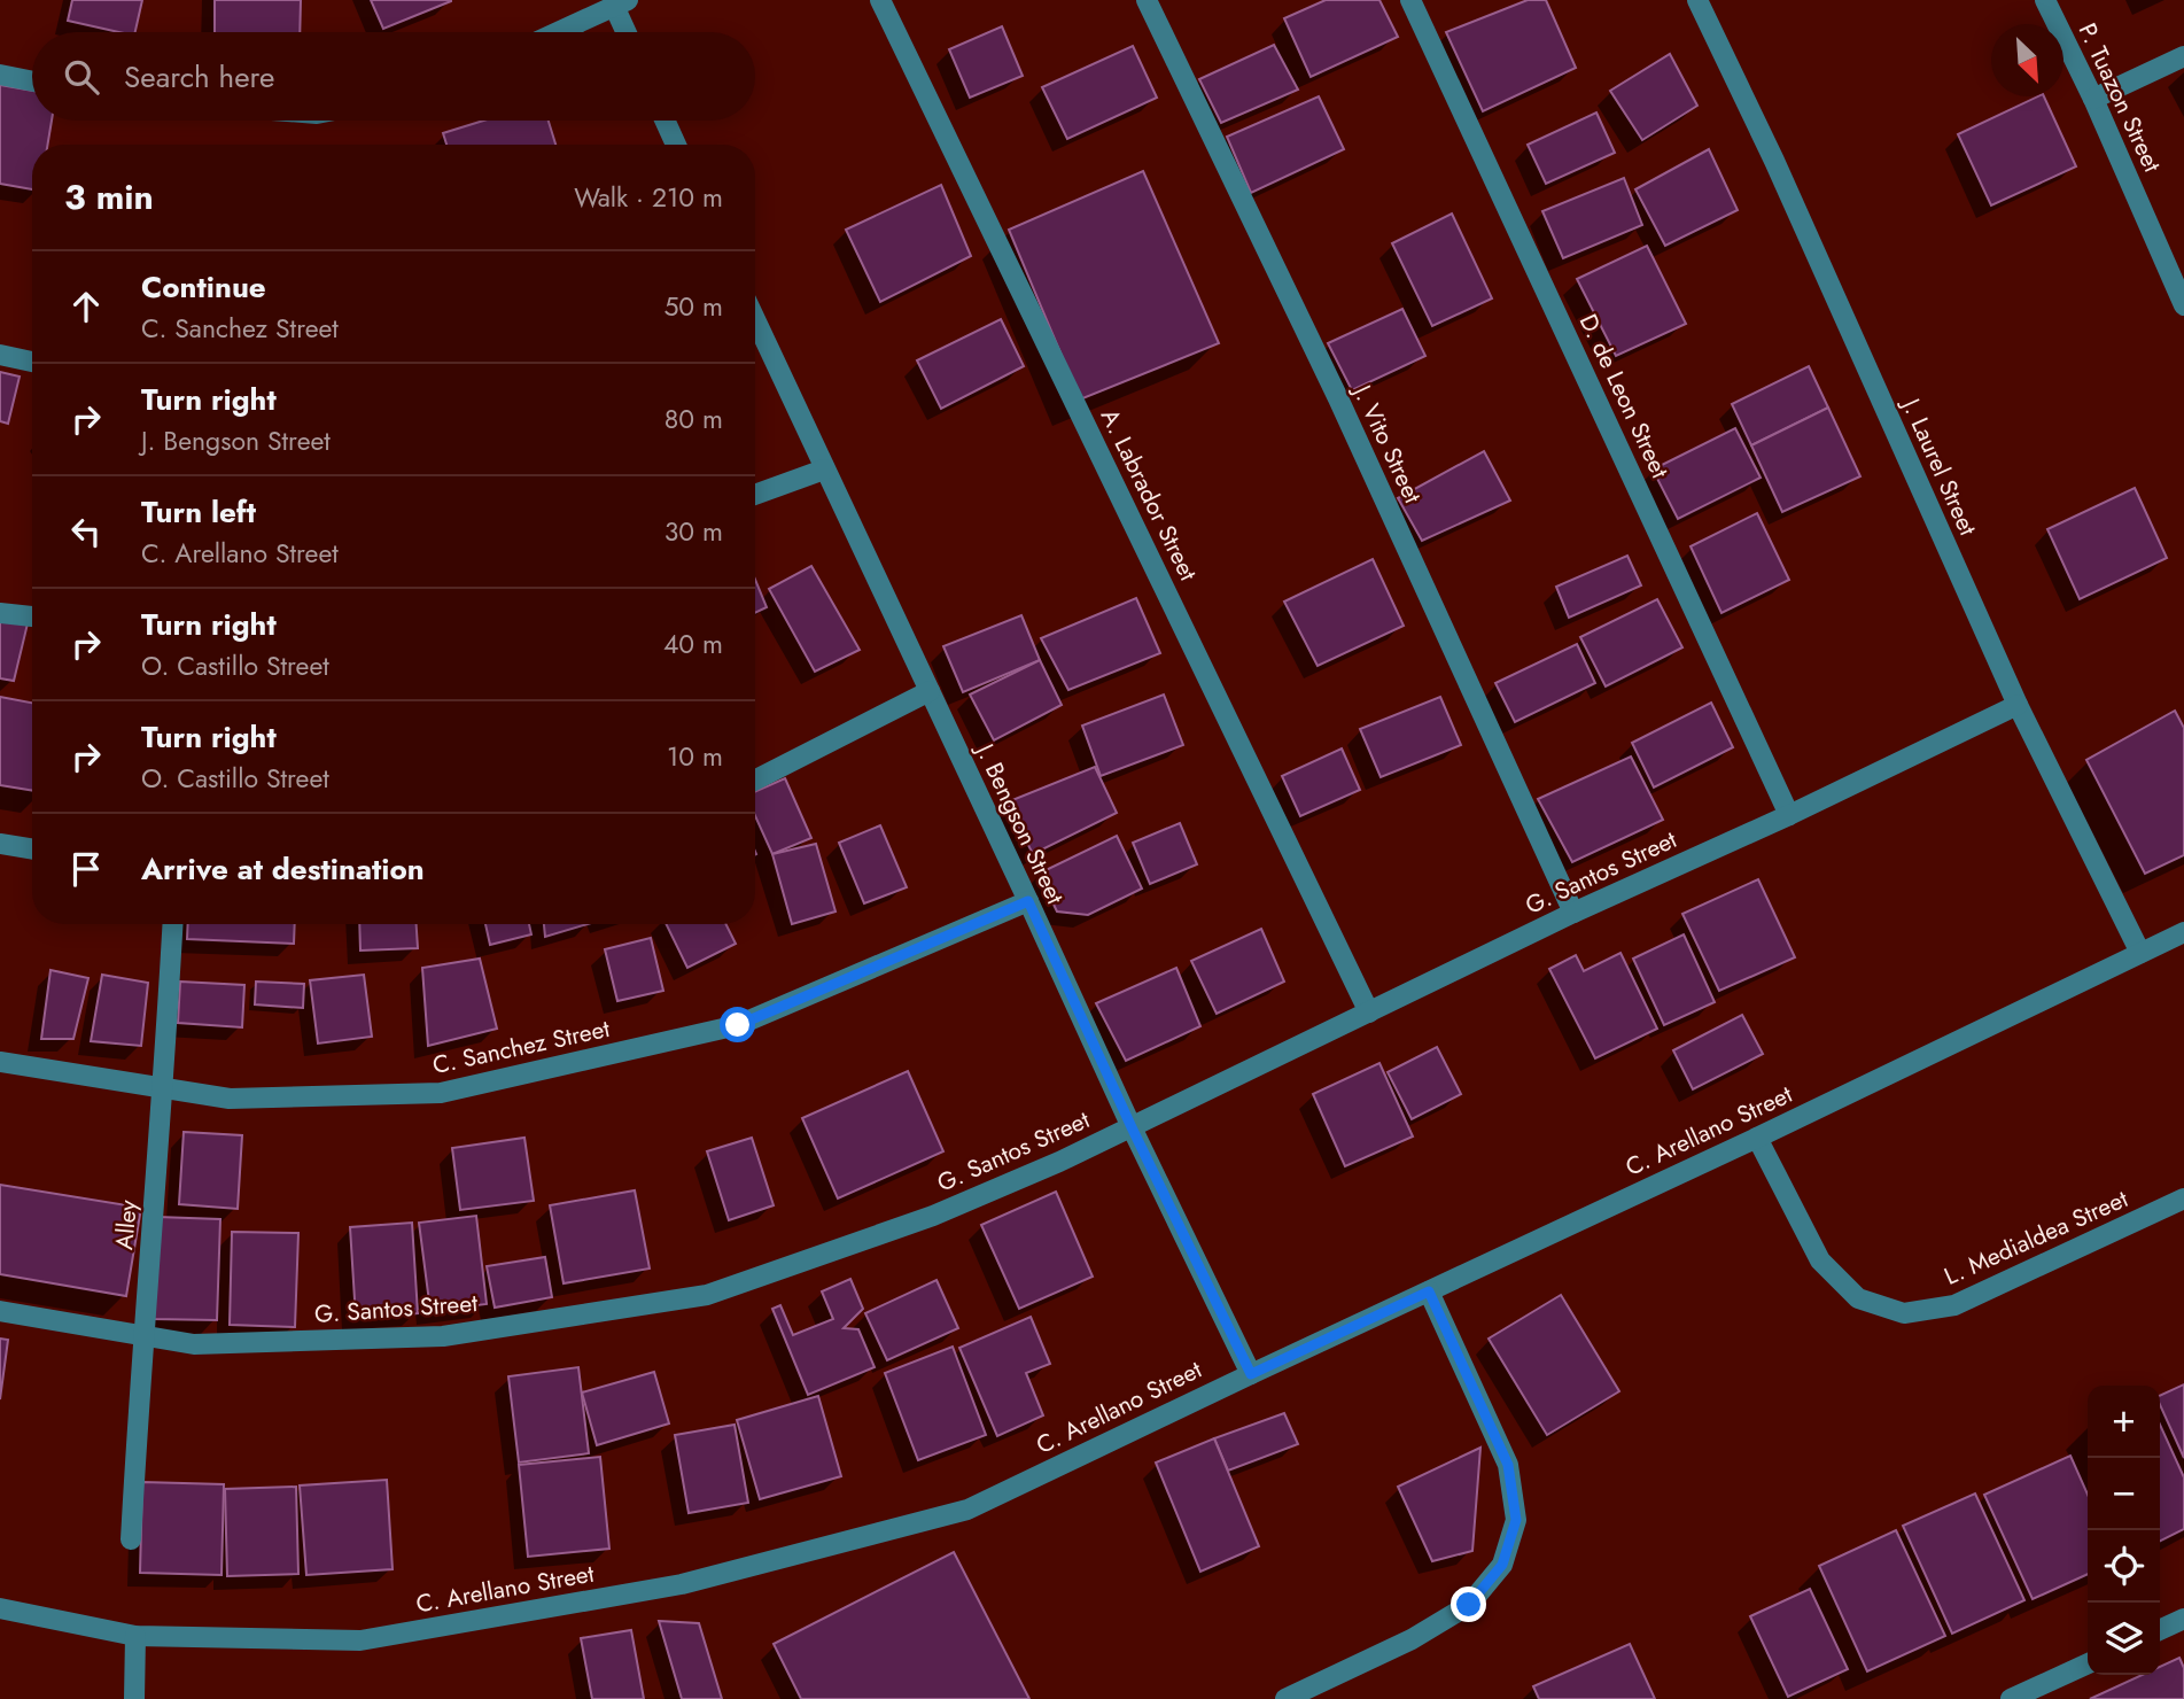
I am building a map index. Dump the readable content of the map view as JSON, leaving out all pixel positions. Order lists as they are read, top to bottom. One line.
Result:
{"streets":{"street":["P. Tuazon Street","D. de Leon Street","J. Vito Street","J. Laurel Street","A. Labrador Street","J. Bengson Street","G. Santos Street","C. Sanchez Street","C. Arellano Street","Alley","L. Medialdea Street"]},"crossings":[["D. de Leon Street","G. Santos Street"],["J. Vito Street","G. Santos Street"],["J. Laurel Street","G. Santos Street"],["J. Laurel Street","C. Arellano Street"],["A. Labrador Street","G. Santos Street"],["J. Bengson Street","G. Santos Street"],["J. Bengson Street","C. Sanchez Street"],["J. Bengson Street","C. Arellano Street"],["G. Santos Street","Alley"],["C. Sanchez Street","Alley"],["C. Arellano Street","L. Medialdea Street"]],"north":"bottom right","page":{"search":"Search here","heading":["3 min","Walk · 210 m"],"list":[["Continue","C. Sanchez Street","50 m"],["Turn right","J. Bengson Street","80 m"],["Turn left","C. Arellano Street","30 m"],["Turn right","O. Castillo Street","40 m"],["Turn right","O. Castillo Street","10 m"],"Arrive at destination"],"map_buttons":["+","−"]}}
